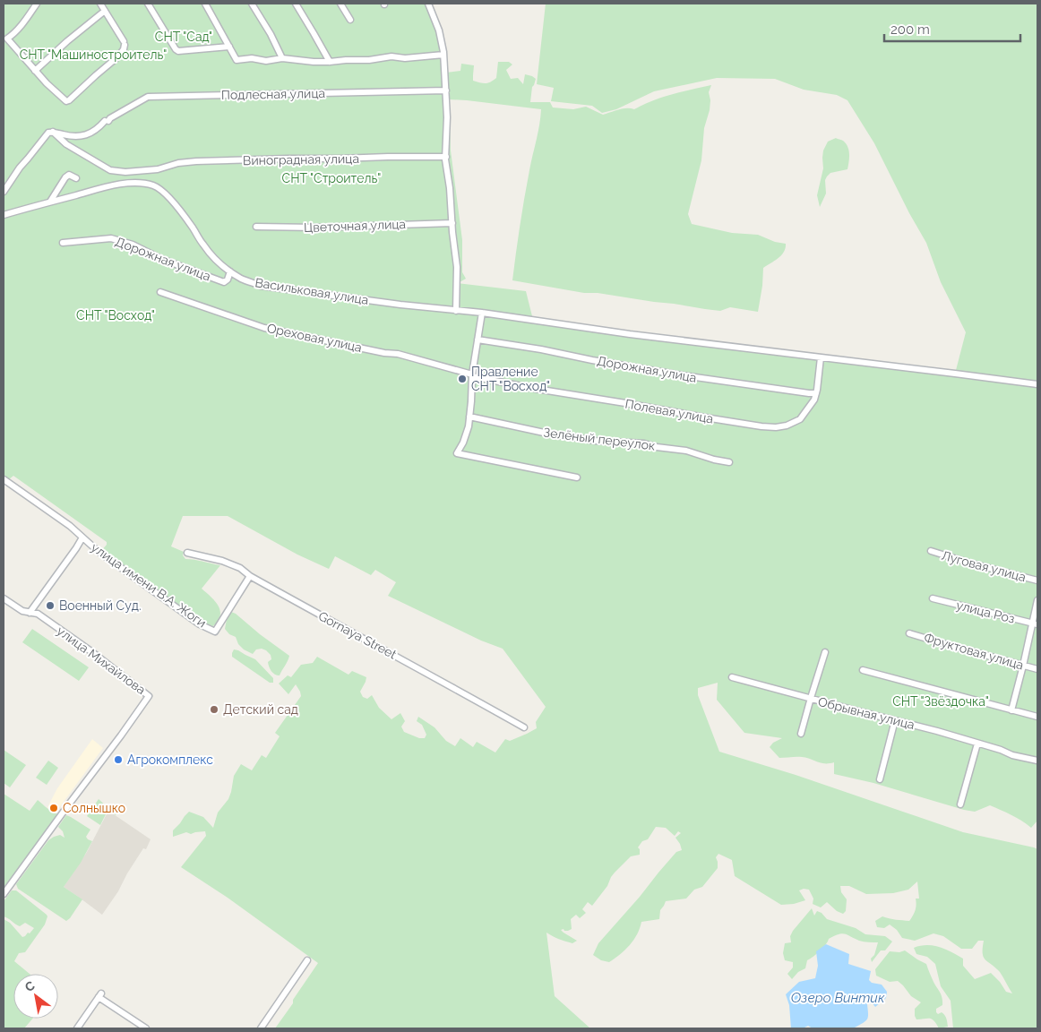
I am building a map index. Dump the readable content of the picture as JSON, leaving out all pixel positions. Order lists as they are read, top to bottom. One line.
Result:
{"streets":{"street":["Подлесная улица","Виноградная улица","Цветочная улица","Дорожная улица","Васильковая улица","Ореховая улица","Полевая улица","Зелёный переулок","Луговая улица","улица имени В.А. Жоги","улица Роз","Gornaya Street","Фруктовая улица","улица Михайлова","Обрывная улица"]},"crossings":[["Подлесная улица","Виноградная улица"],["Дорожная улица","Васильковая улица"],["Дорожная улица","Полевая улица"],["Васильковая улица","Полевая улица"],["Ореховая улица","Полевая улица"],["улица имени В.А. Жоги","Gornaya Street"]],"water":["Озеро Винтик"],"parks":["СНТ \"Сад\"","СНТ \"Машиностроитель\"","СНТ \"Строитель\"","СНТ \"Восход\"","СНТ \"Звёздочка\""],"places":["Правление СНТ \"Восход\"","Военный Суд.","Детский сад","Агрокомплекс","Солнышко"],"scale_bar":"200 m","north":"top left"}
